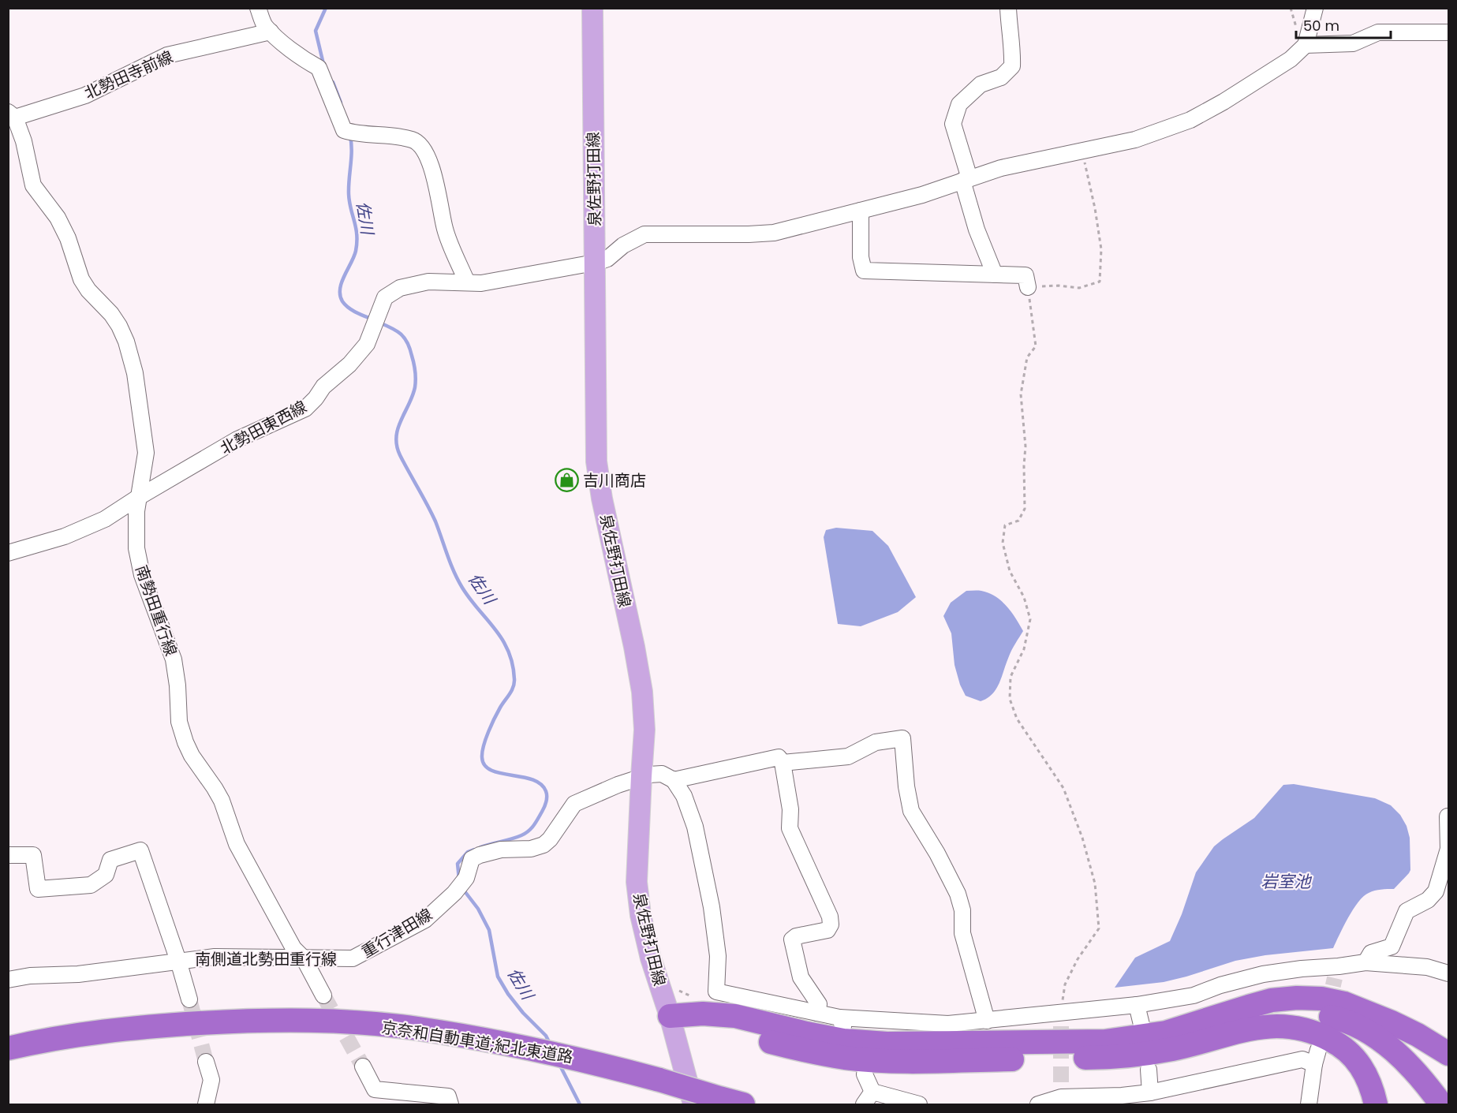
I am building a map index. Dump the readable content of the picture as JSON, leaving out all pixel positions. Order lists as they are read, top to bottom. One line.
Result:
{"streets":{"highway":["京奈和自動車道;紀北東道路"],"main road":["泉佐野打田線"],"street":["北勢田寺前線","北勢田東西線","南勢田重行線","重行津田線","南側道北勢田重行線"]},"crossings":[["北勢田寺前線","南勢田重行線"],["泉佐野打田線","北勢田東西線"],["泉佐野打田線","重行津田線"],["北勢田東西線","南勢田重行線"],["南勢田重行線","南側道北勢田重行線"],["重行津田線","南側道北勢田重行線"]],"water":["佐川","岩室池"],"places":{"shop":["吉川商店"]},"scale_bar":"50 m"}
